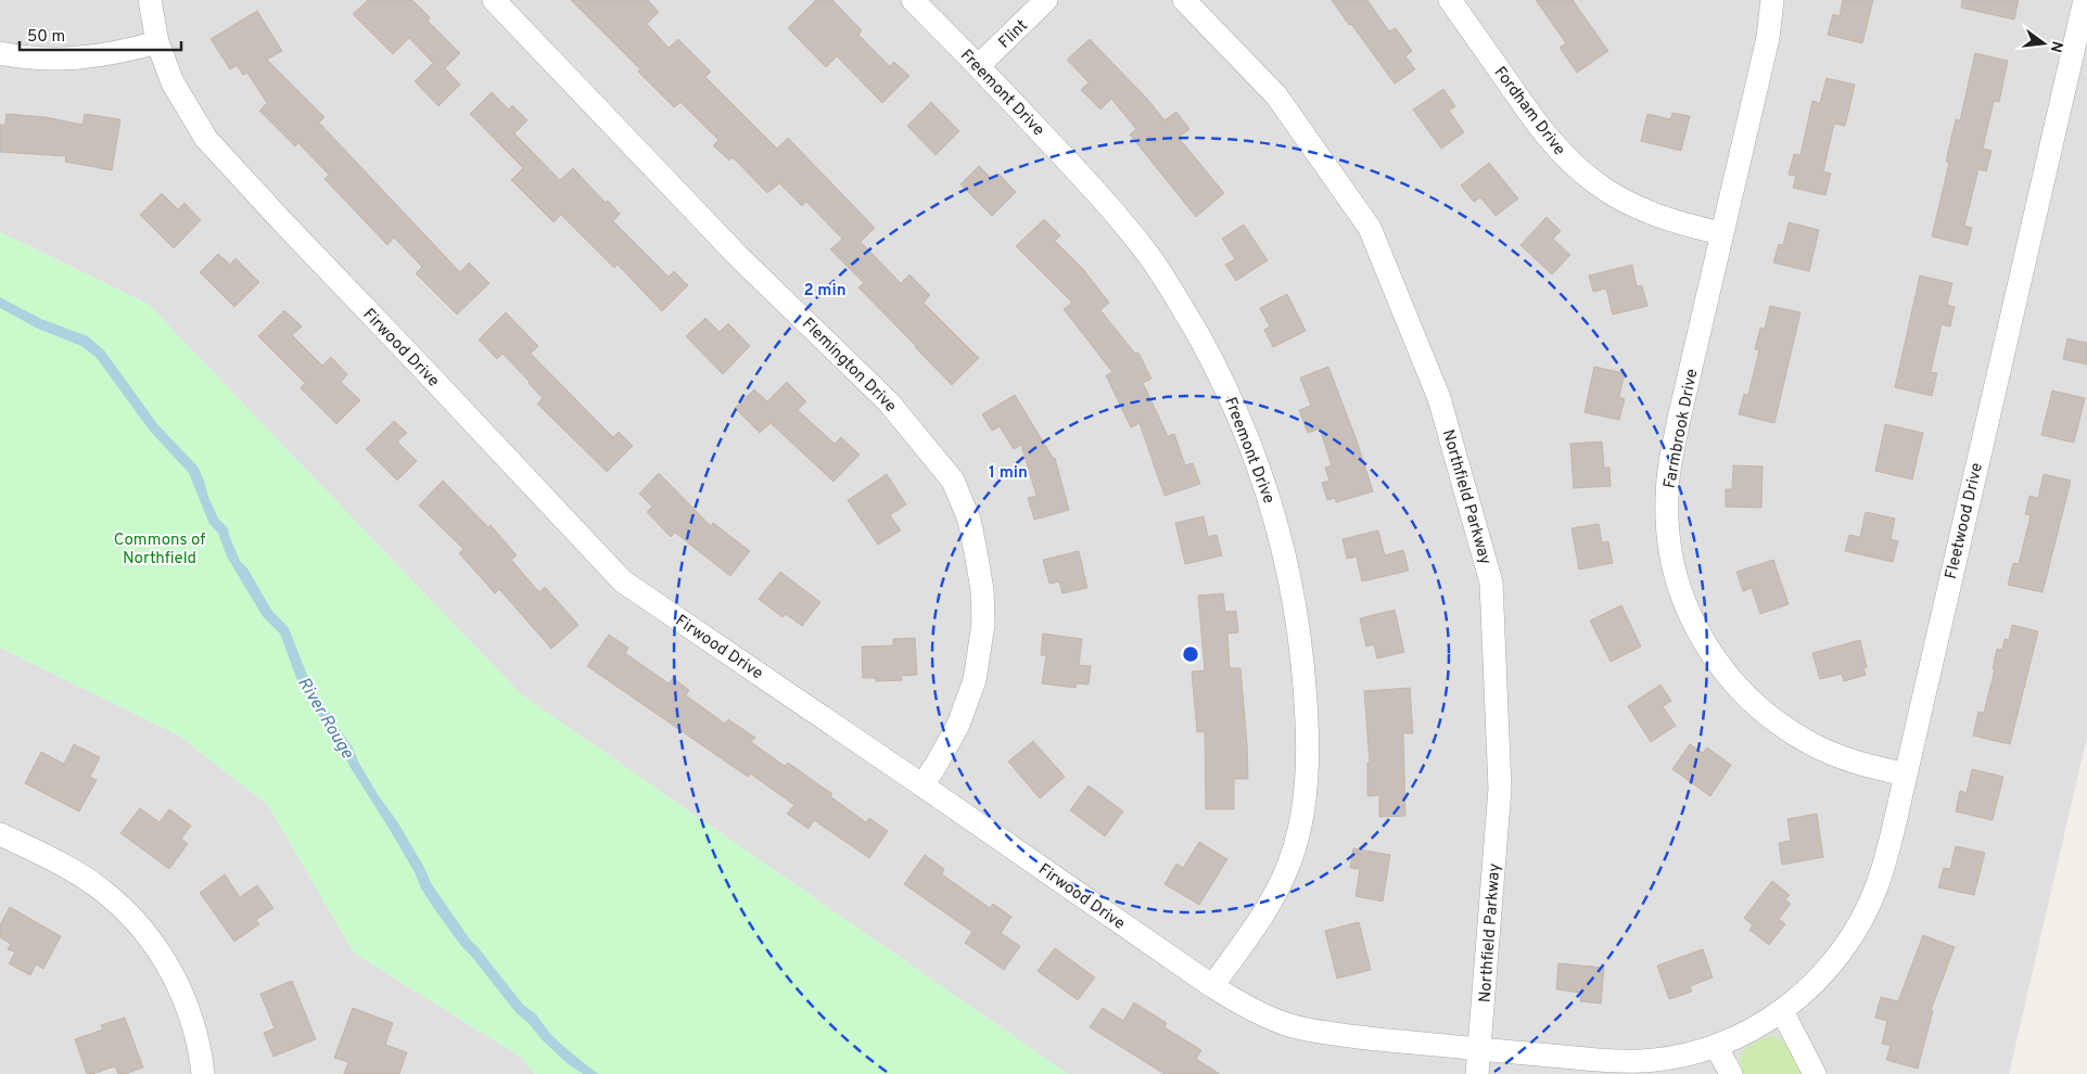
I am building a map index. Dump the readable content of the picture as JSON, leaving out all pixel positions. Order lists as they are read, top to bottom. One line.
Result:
{"streets":{"street":["Flint","Freemont Drive","Fordham Drive","Firwood Drive","Flemington Drive","Farmbrook Drive","Northfield Parkway","Fleetwood Drive"]},"crossings":[["Flint","Freemont Drive"],["Freemont Drive","Firwood Drive"],["Fordham Drive","Farmbrook Drive"],["Firwood Drive","Flemington Drive"],["Firwood Drive","Northfield Parkway"],["Firwood Drive","Fleetwood Drive"],["Farmbrook Drive","Fleetwood Drive"],["Northfield Parkway","Fleetwood Drive"]],"water":["River Rouge"],"parks":["Commons of Northfield"],"scale_bar":"50 m","north":"right","rings":["2 min","1 min"]}
